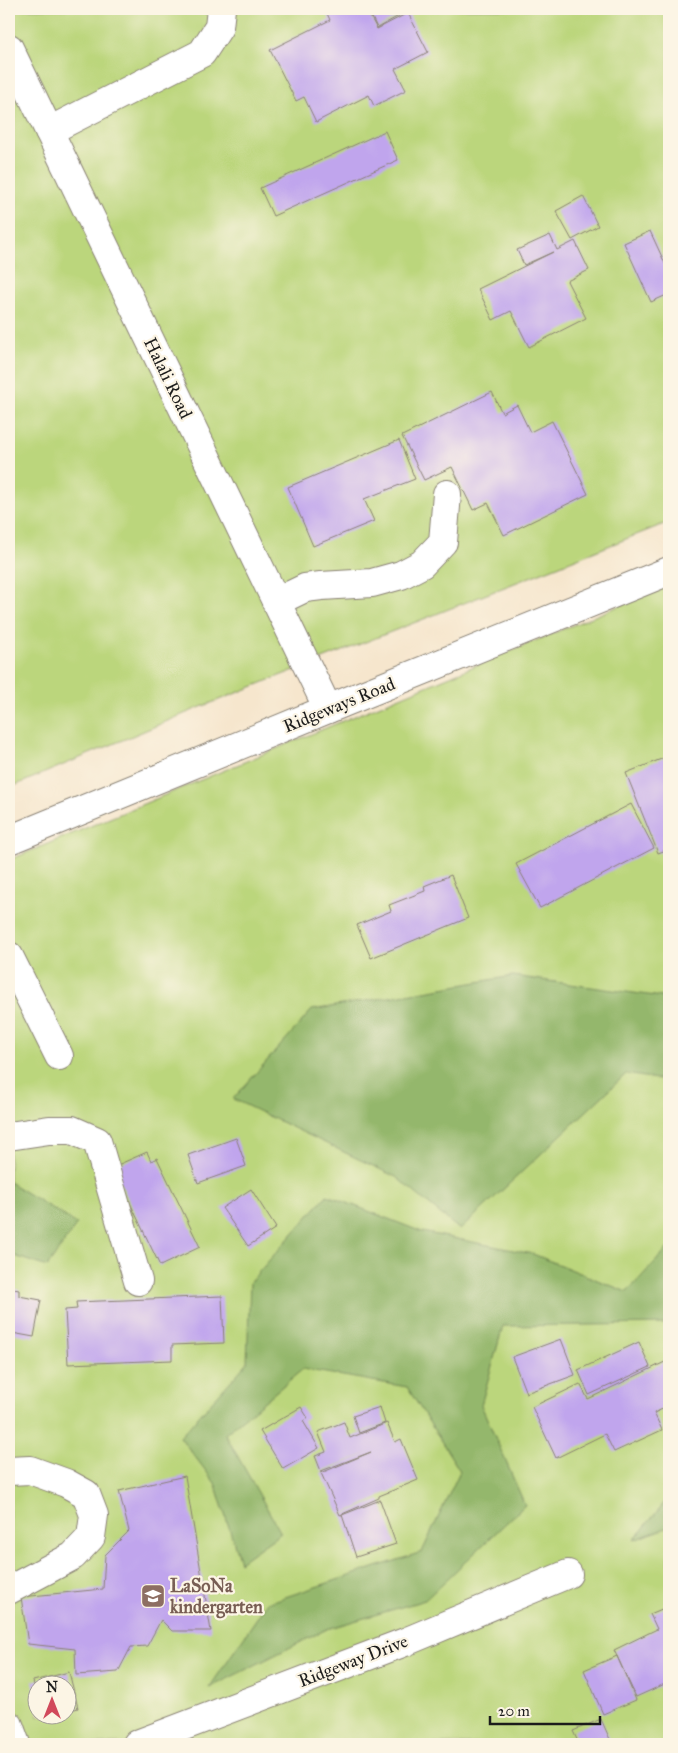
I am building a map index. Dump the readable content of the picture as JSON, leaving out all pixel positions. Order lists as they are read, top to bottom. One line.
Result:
{"streets":{"street":["Halali Road","Ridgeways Road","Ridgeway Drive"]},"crossings":[["Halali Road","Ridgeways Road"]],"places":{"school or university":["LaSoNa kindergarten"]},"scale_bar":"20 m","north":"top"}
